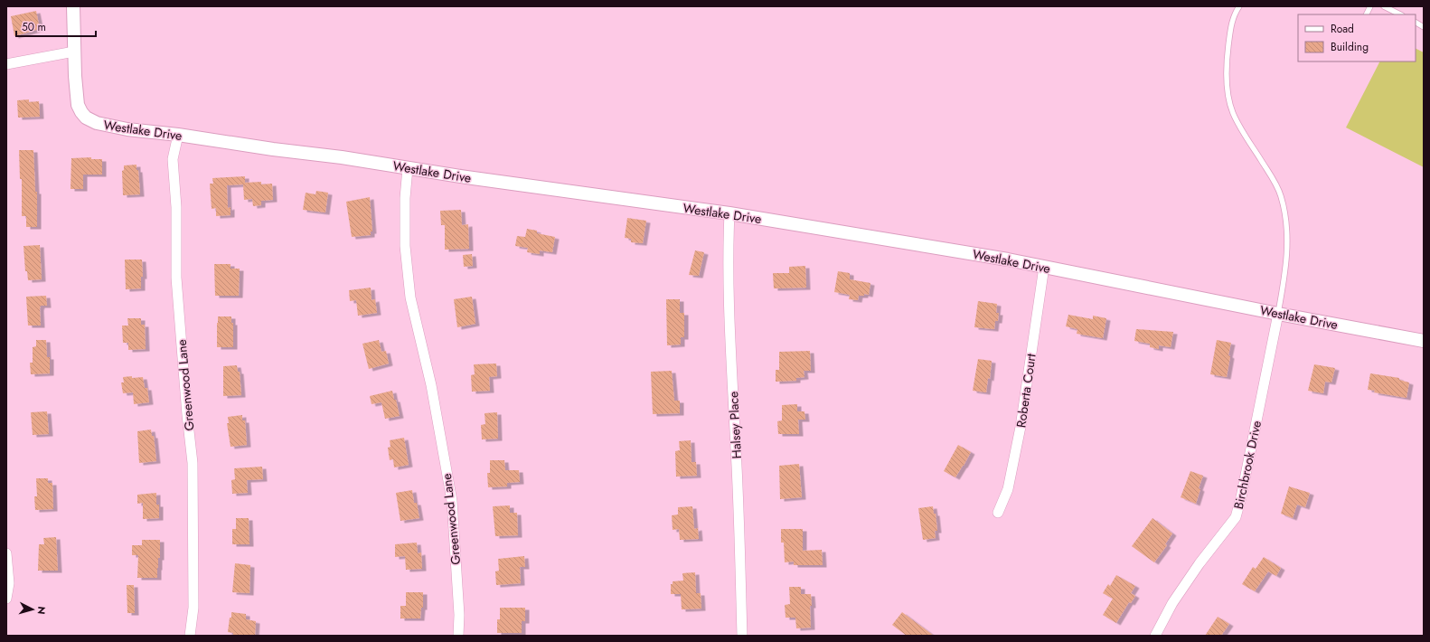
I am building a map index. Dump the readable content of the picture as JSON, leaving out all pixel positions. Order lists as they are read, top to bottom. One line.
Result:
{"streets":{"street":["Westlake Drive","Greenwood Lane","Roberta Court","Halsey Place","Birchbrook Drive"]},"crossings":[["Westlake Drive","Greenwood Lane"],["Westlake Drive","Roberta Court"],["Westlake Drive","Halsey Place"],["Westlake Drive","Birchbrook Drive"]],"legend":["Road","Building"],"scale_bar":"50 m","north":"right"}
